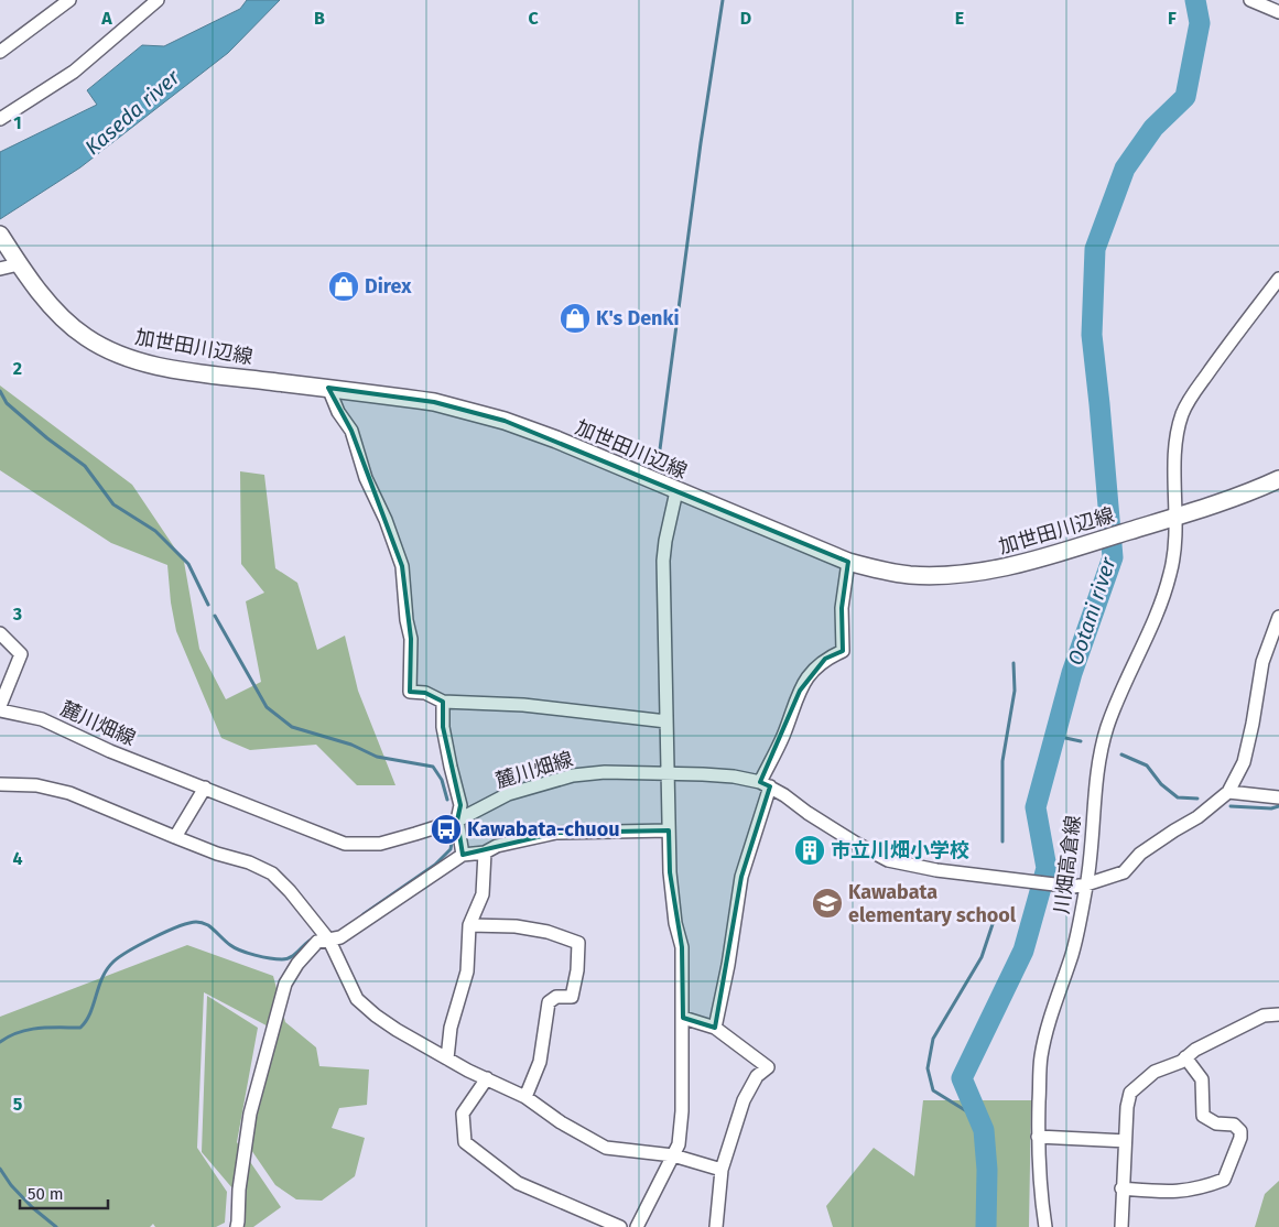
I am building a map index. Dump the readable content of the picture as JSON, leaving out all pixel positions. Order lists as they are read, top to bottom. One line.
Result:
{"streets":{"main road":["加世田川辺線"],"street":["麓川畑線","川畑高倉線"]},"crossings":[["加世田川辺線","川畑高倉線"],["麓川畑線","川畑高倉線"]],"water":["Kaseda river","Ootani river"],"places":{"shop":["Direx","K's Denki"],"bus stop":["Kawabata-chuou"],"building":["市立川畑小学校"],"school or university":["Kawabata elementary school"]},"scale_bar":"50 m","grid":{"columns":["A","B","C","D","E","F"],"rows":["1","2","3","4","5"]}}
